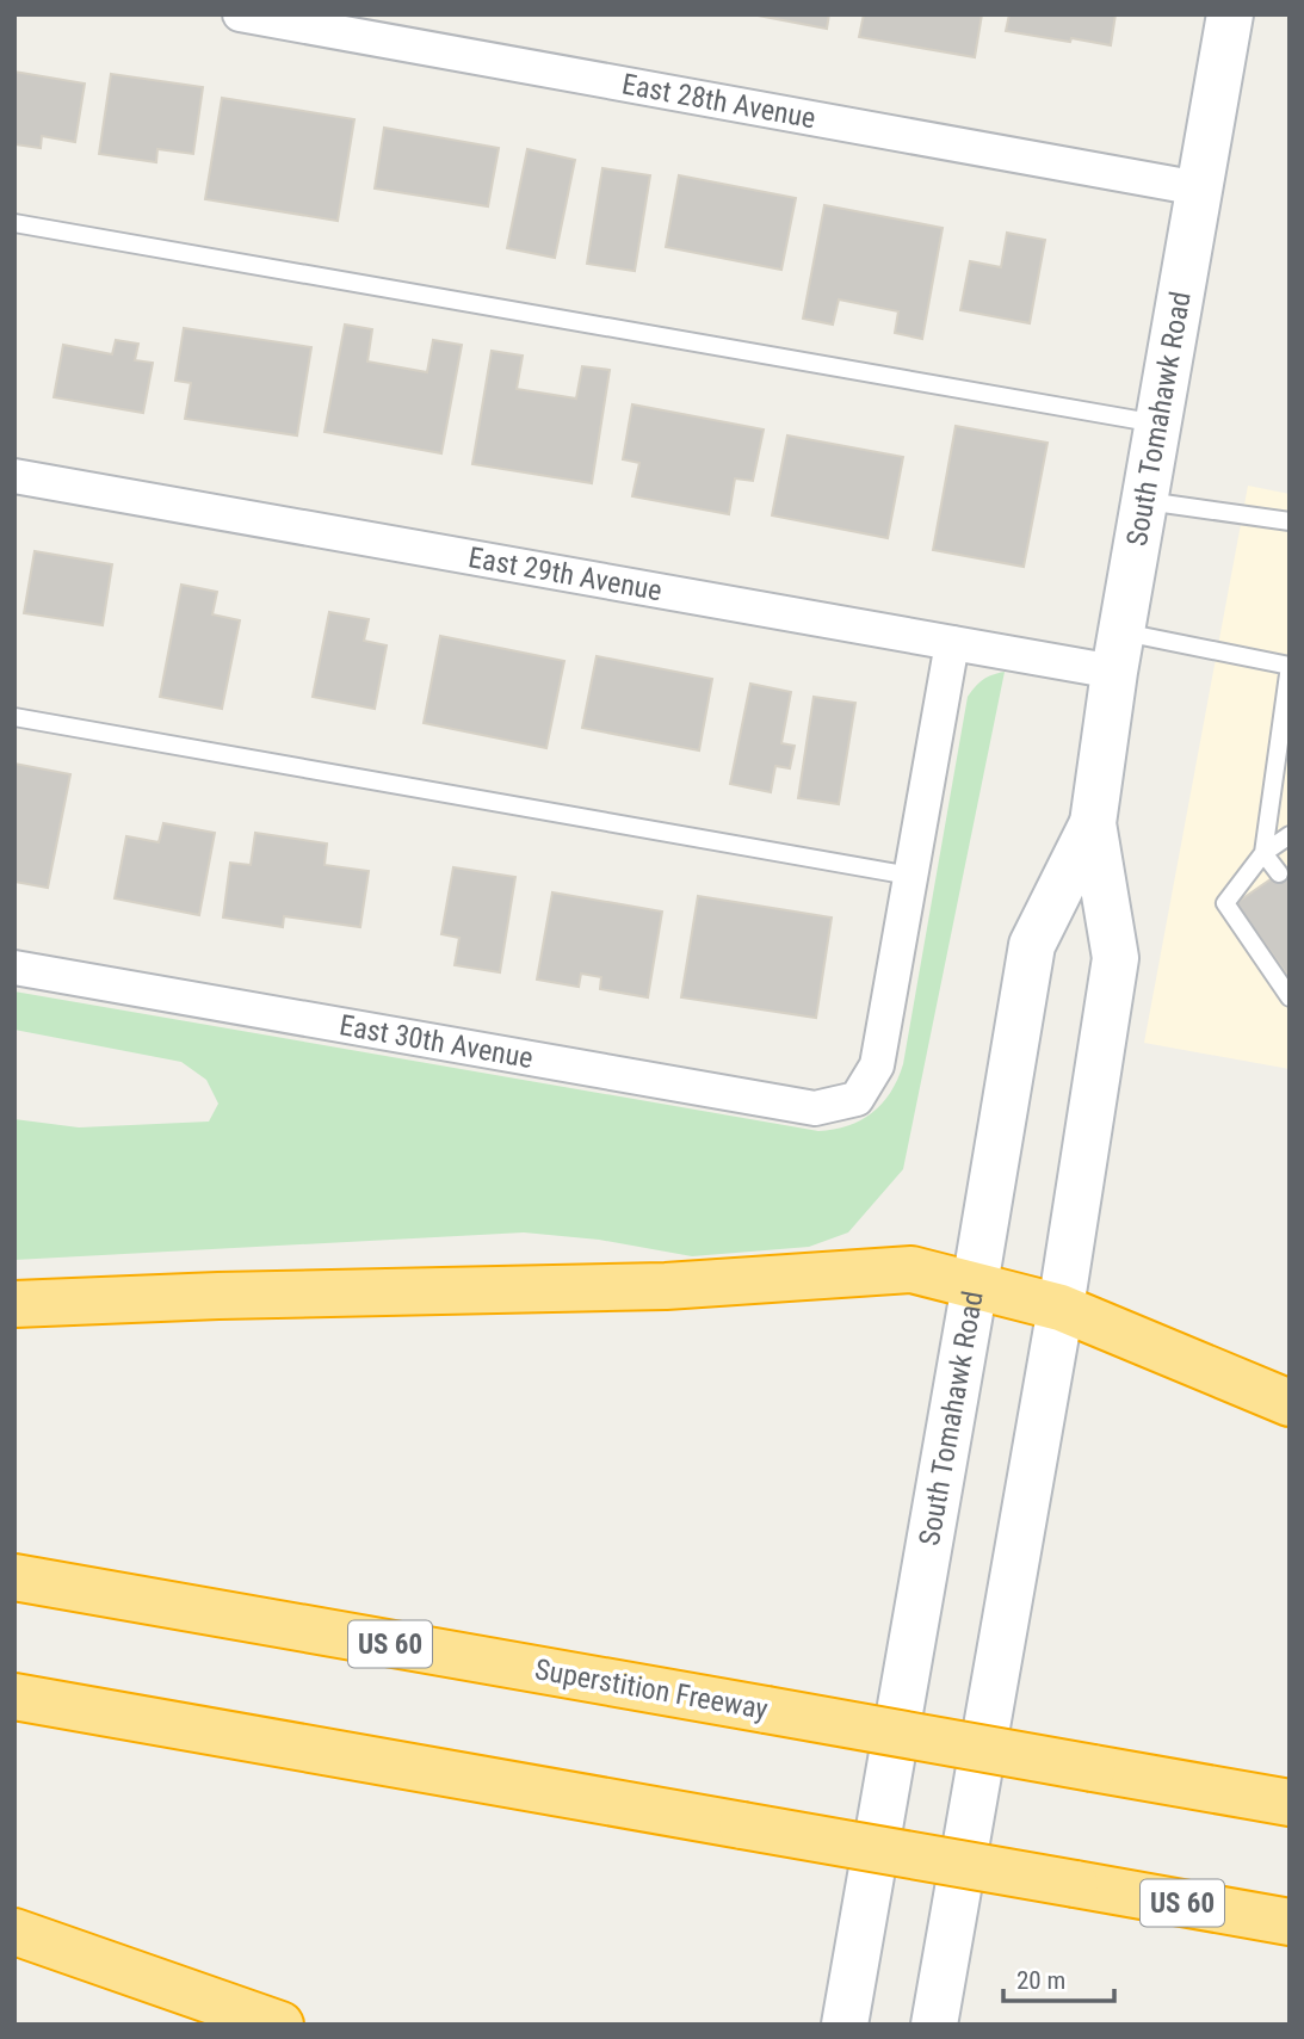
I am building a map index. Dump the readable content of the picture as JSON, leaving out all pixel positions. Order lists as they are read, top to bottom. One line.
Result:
{"streets":{"highway":["US 60","Superstition Freeway"],"main road":["South Tomahawk Road"],"street":["East 28th Avenue","East 29th Avenue","East 30th Avenue"]},"crossings":[["East 28th Avenue","South Tomahawk Road"],["South Tomahawk Road","East 29th Avenue"]],"scale_bar":"20 m"}
